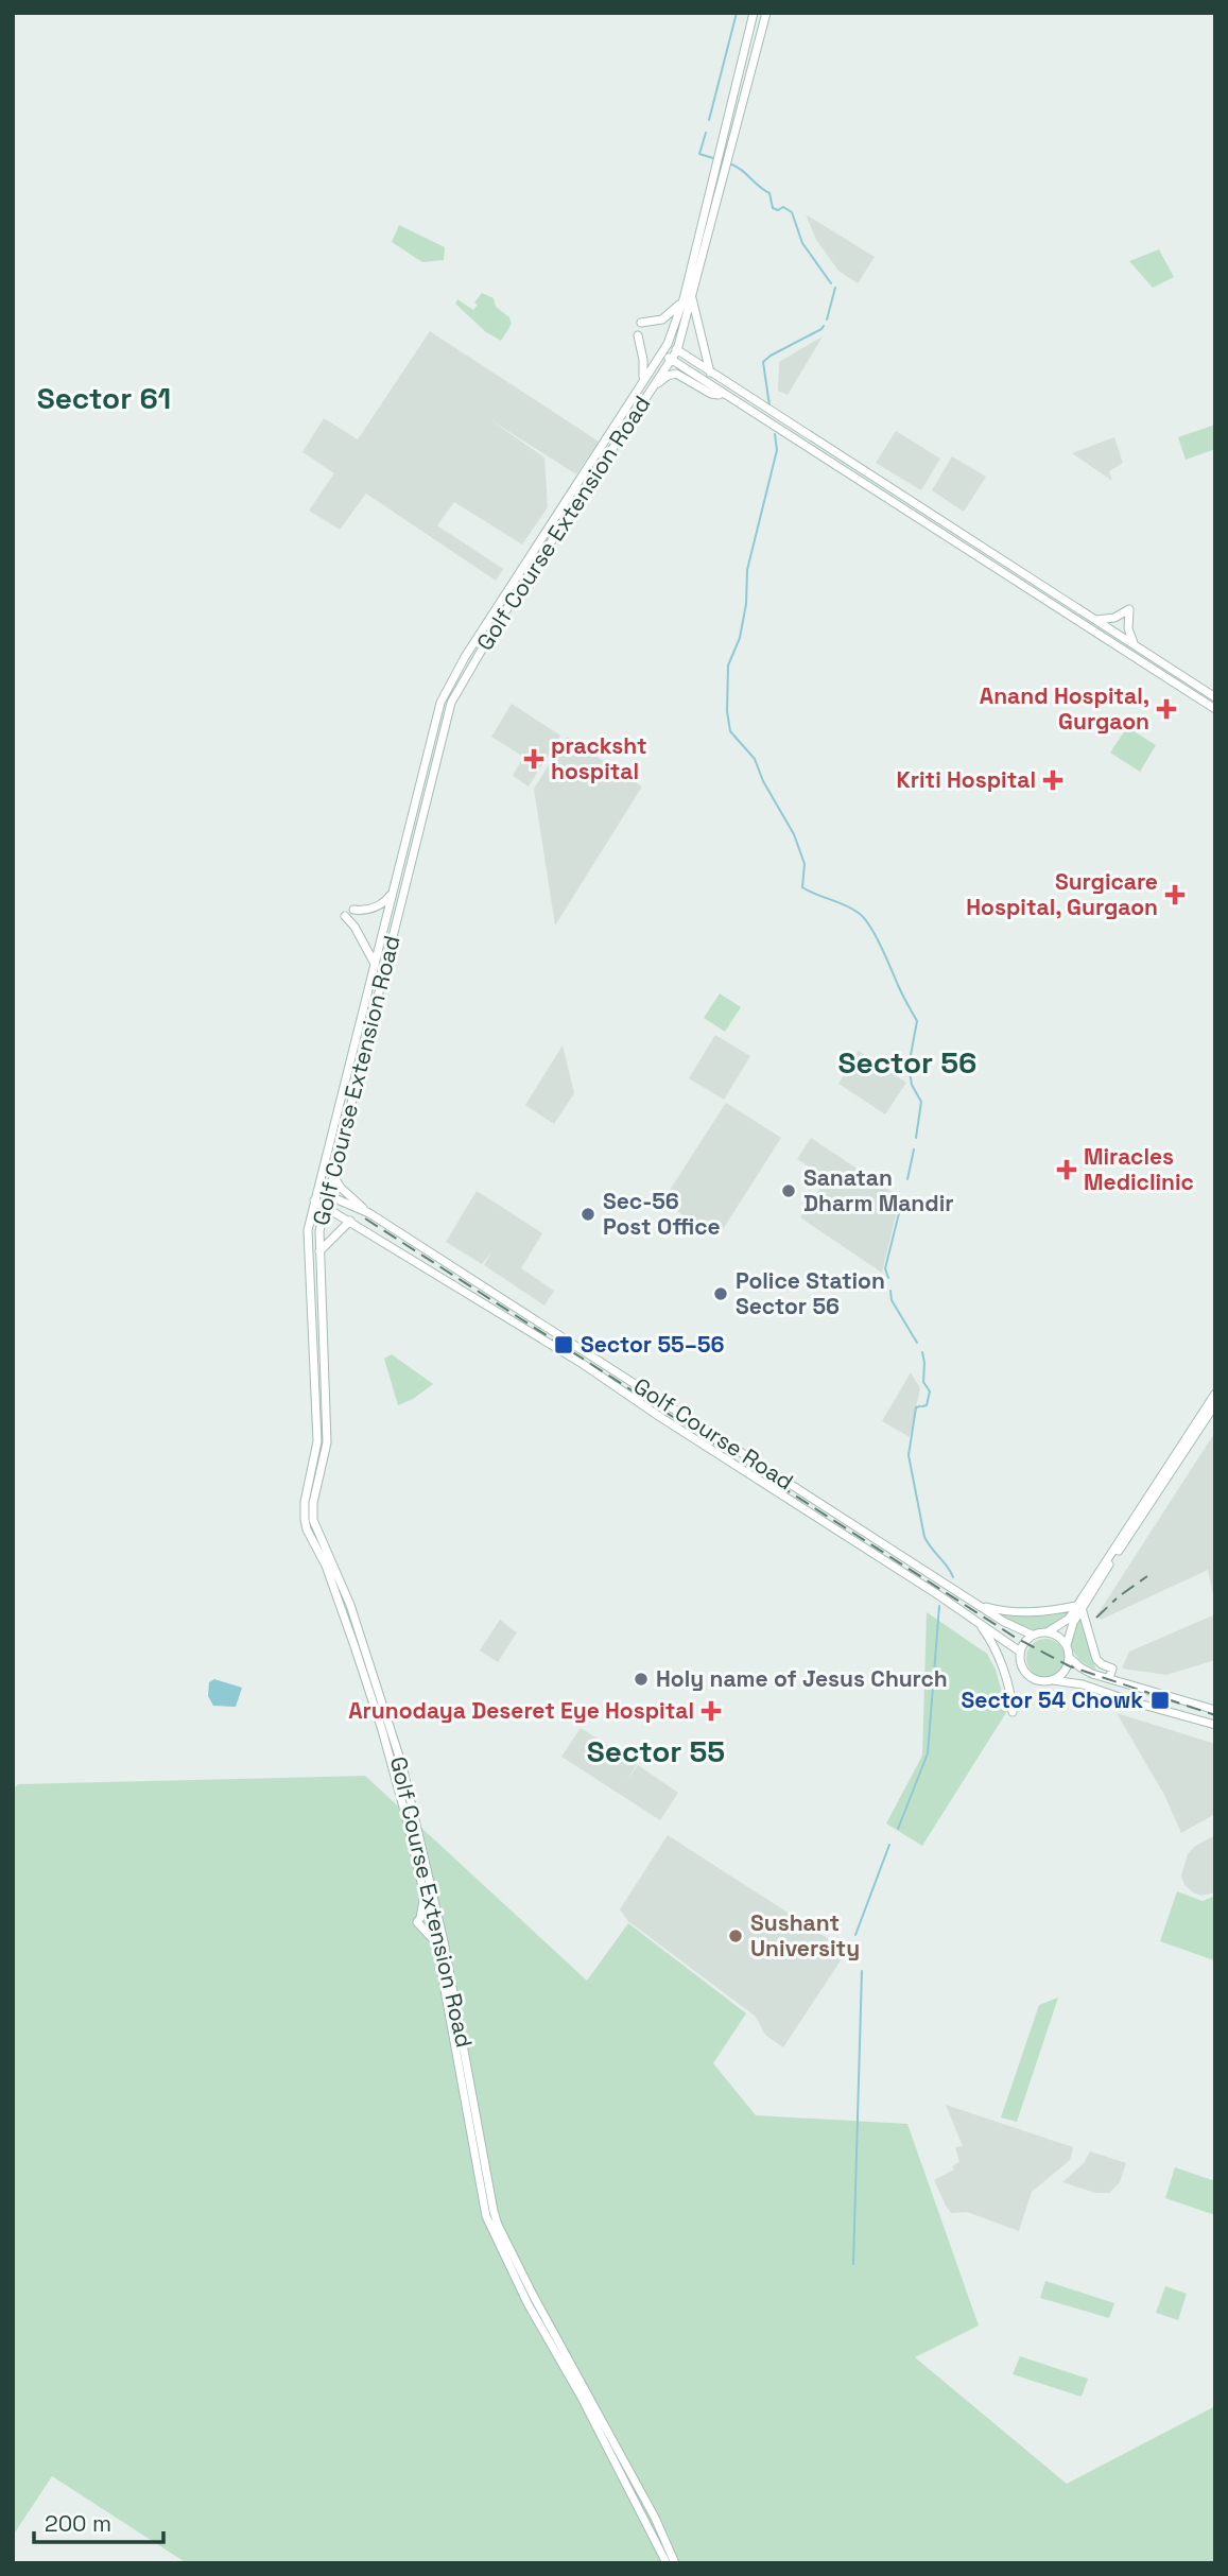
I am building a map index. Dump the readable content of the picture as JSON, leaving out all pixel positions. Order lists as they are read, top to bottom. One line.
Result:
{"streets":{"main road":["Golf Course Extension Road","Golf Course Road"]},"crossings":[["Golf Course Extension Road","Golf Course Road"]],"districts":["Sector 61","Sector 56","Sector 55"],"places":{"health":["Anand Hospital, Gurgaon","pracksht hospital","Kriti Hospital","Surgicare Hospital, Gurgaon","Miracles Mediclinic","Arunodaya Deseret Eye Hospital"],"other":["Sanatan Dharm Mandir","Sec-56 Post Office","Police Station Sector 56","Holy name of Jesus Church","Sushant University"],"transit":["Sector 55–56","Sector 54 Chowk"]},"scale_bar":"200 m"}
